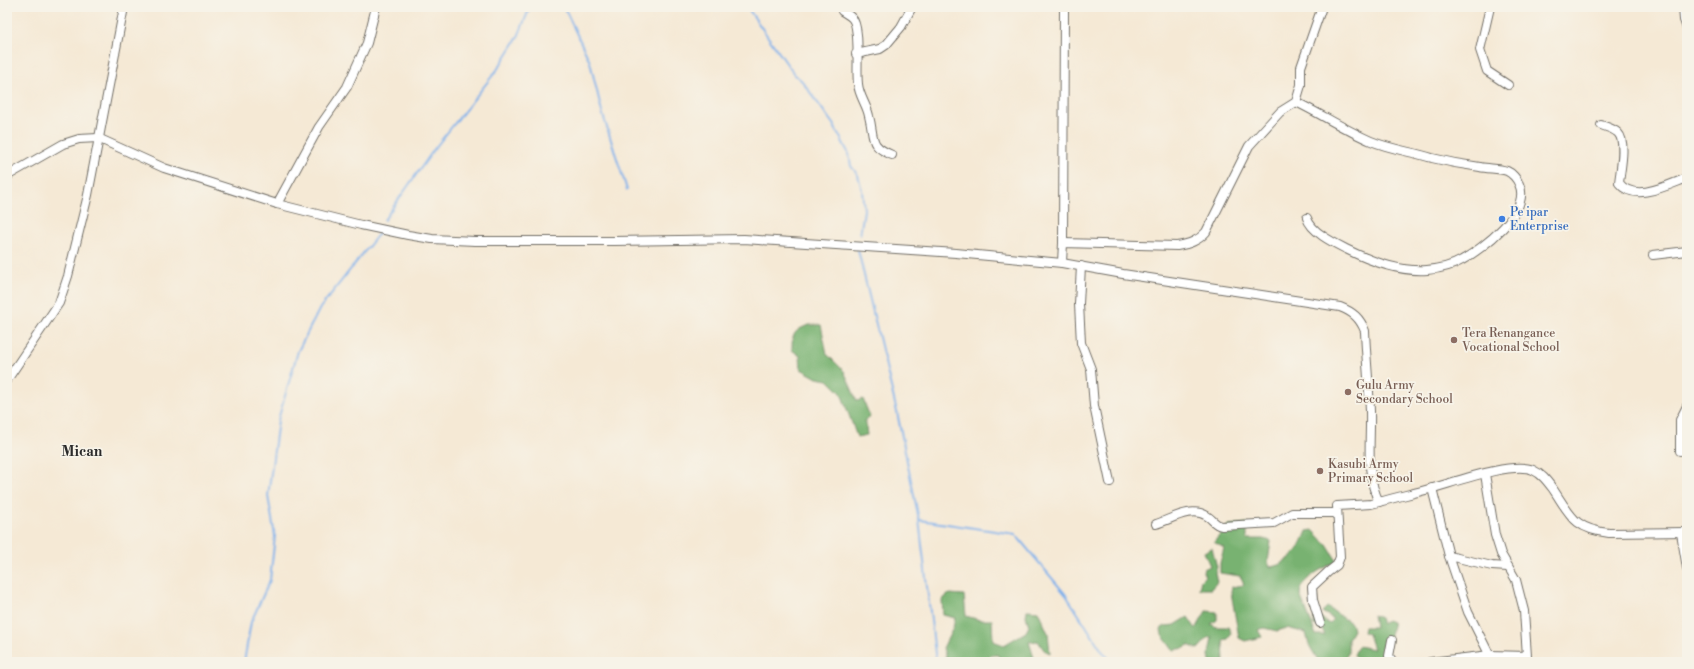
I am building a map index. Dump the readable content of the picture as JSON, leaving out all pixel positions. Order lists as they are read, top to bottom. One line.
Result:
{"districts":["Mican"],"places":["Pe ipar Enterprise","Tera Renangance Vocational School","Gulu Army Secondary School","Kasubi Army Primary School"]}
